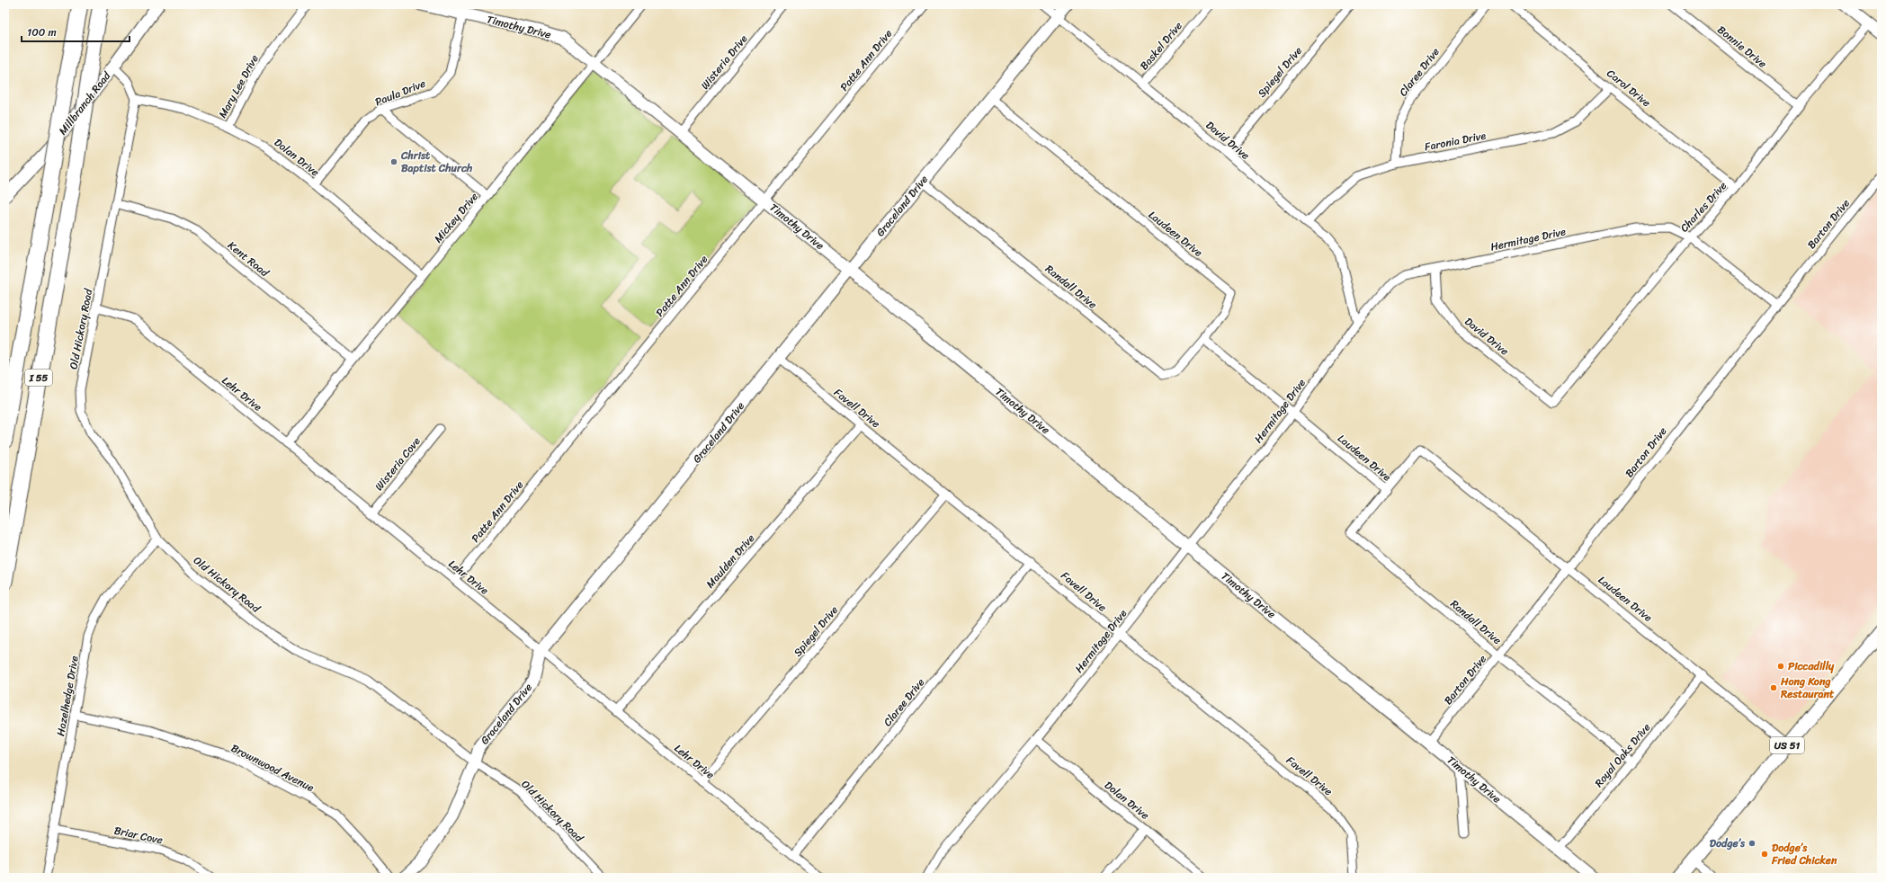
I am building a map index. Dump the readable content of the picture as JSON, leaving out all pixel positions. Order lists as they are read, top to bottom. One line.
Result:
{"streets":{"highway":["I 55"],"main road":["US 51"],"street":["Timothy Drive","Baskel Drive","Bonnie Drive","Patte Ann Drive","Wisteria Drive","Spiegel Drive","Claree Drive","Mary Lee Drive","Carol Drive","Paula Drive","Millbranch Road","David Drive","Faronia Drive","Dolan Drive","Graceland Drive","Charles Drive","Mickey Drive","Barton Drive","Laudeen Drive","Hermitage Drive","Kent Road","Randall Drive","Old Hickory Road","Lehr Drive","Favell Drive","Wisteria Cove","Maulden Drive","Hazelhedge Drive","Royal Oaks Drive","Brownwood Avenue","Briar Cove"]},"crossings":[["Timothy Drive","Patte Ann Drive"],["Timothy Drive","Wisteria Drive"],["Timothy Drive","Paula Drive"],["Timothy Drive","Graceland Drive"],["Timothy Drive","Mickey Drive"],["Timothy Drive","Barton Drive"],["Timothy Drive","Hermitage Drive"],["Timothy Drive","Royal Oaks Drive"],["Baskel Drive","David Drive"],["Bonnie Drive","Charles Drive"],["Patte Ann Drive","Lehr Drive"],["Spiegel Drive","David Drive"],["Spiegel Drive","Lehr Drive"],["Spiegel Drive","Favell Drive"],["Claree Drive","Faronia Drive"],["Claree Drive","Lehr Drive"],["Claree Drive","Favell Drive"],["Mary Lee Drive","Dolan Drive"],["Carol Drive","Faronia Drive"],["Carol Drive","Charles Drive"],["Paula Drive","Dolan Drive"],["David Drive","Faronia Drive"],["David Drive","Graceland Drive"],["David Drive","Charles Drive"],["David Drive","Hermitage Drive"],["Dolan Drive","Mickey Drive"],["Dolan Drive","Hermitage Drive"],["Dolan Drive","Old Hickory Road"],["Graceland Drive","Laudeen Drive"],["Graceland Drive","Randall Drive"],["Graceland Drive","Old Hickory Road"],["Graceland Drive","Lehr Drive"],["Graceland Drive","Favell Drive"],["Charles Drive","Hermitage Drive"],["Mickey Drive","Kent Road"],["Mickey Drive","Lehr Drive"],["Barton Drive","Laudeen Drive"],["Barton Drive","Hermitage Drive"],["Barton Drive","Randall Drive"],["Laudeen Drive","Hermitage Drive"],["Laudeen Drive","Randall Drive"],["Laudeen Drive","US 51"],["Laudeen Drive","Royal Oaks Drive"],["Hermitage Drive","Favell Drive"],["Kent Road","Old Hickory Road"],["Randall Drive","Royal Oaks Drive"],["Old Hickory Road","Lehr Drive"],["Old Hickory Road","Hazelhedge Drive"],["Lehr Drive","Wisteria Cove"],["Lehr Drive","Maulden Drive"],["Favell Drive","Maulden Drive"],["Hazelhedge Drive","Brownwood Avenue"],["Hazelhedge Drive","Briar Cove"]],"places":["Christ Baptist Church","Piccadilly","Hong Kong Restaurant","Dodge’s","Dodge’s Fried Chicken"],"scale_bar":"100 m"}
